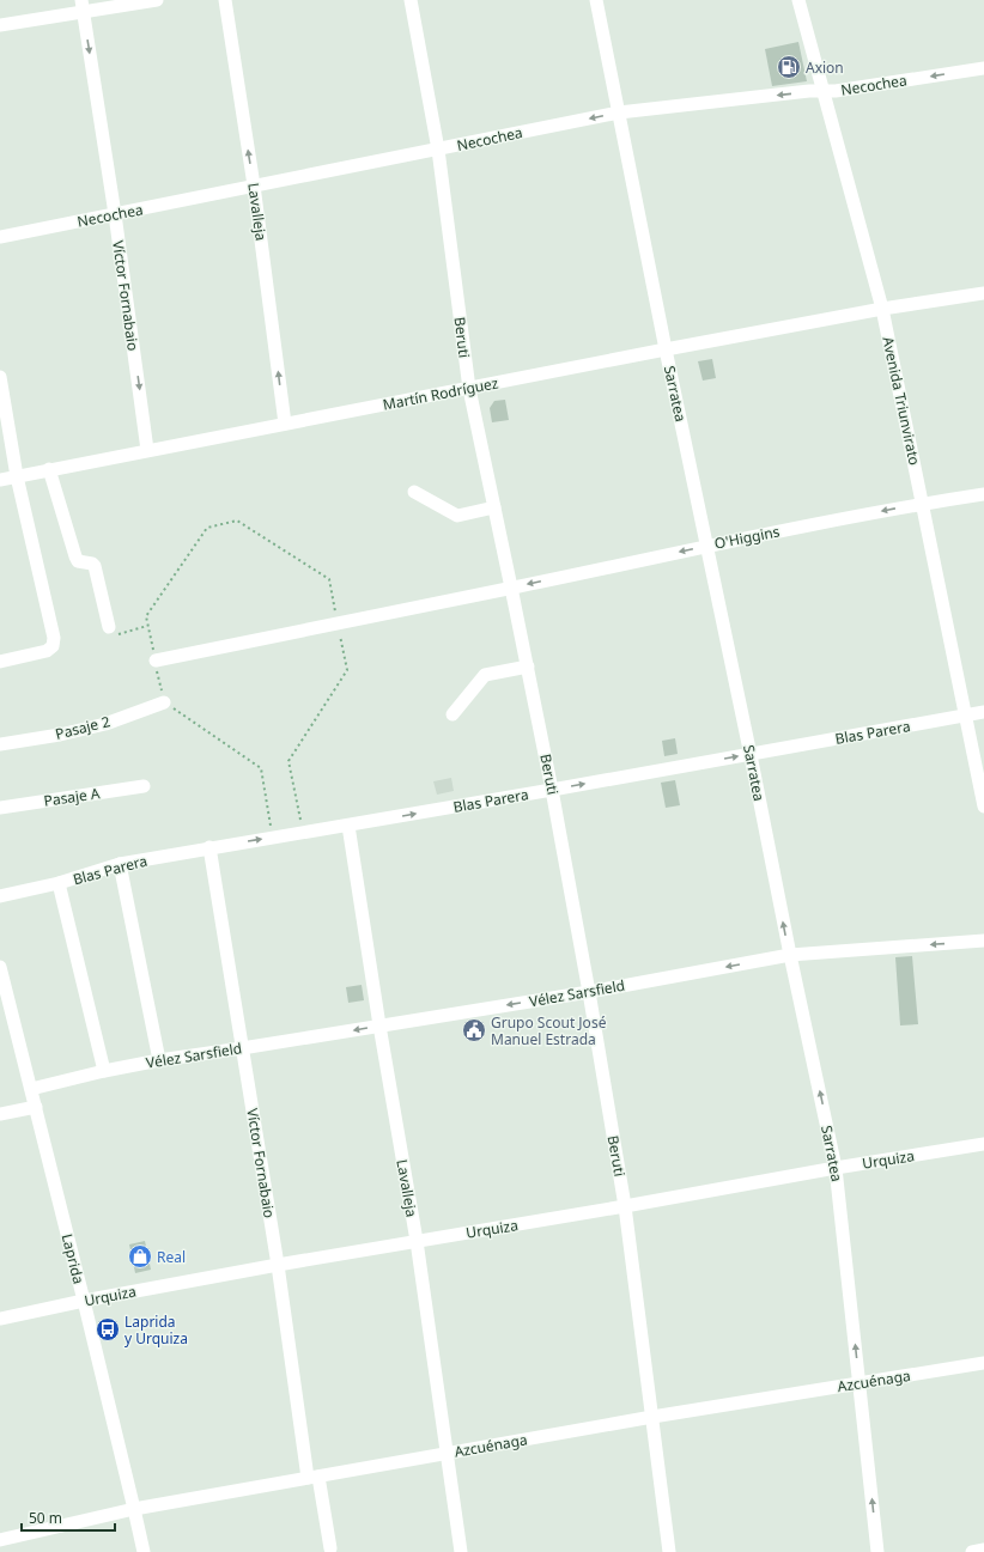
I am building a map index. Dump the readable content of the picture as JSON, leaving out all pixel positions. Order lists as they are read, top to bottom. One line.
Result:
{"streets":{"street":["Necochea","Lavalleja","Víctor Fornabaio","Beruti","Martín Rodríguez","Sarratea","Avenida Triunvirato","O'Higgins","Pasaje 2","Blas Parera","Pasaje A","Vélez Sarsfield","Urquiza","Laprida","Azcuénaga"]},"crossings":[["Necochea","Lavalleja"],["Necochea","Víctor Fornabaio"],["Necochea","Beruti"],["Necochea","Sarratea"],["Necochea","Avenida Triunvirato"],["Lavalleja","Martín Rodríguez"],["Lavalleja","Blas Parera"],["Lavalleja","Vélez Sarsfield"],["Lavalleja","Urquiza"],["Lavalleja","Azcuénaga"],["Víctor Fornabaio","Martín Rodríguez"],["Víctor Fornabaio","Blas Parera"],["Víctor Fornabaio","Vélez Sarsfield"],["Víctor Fornabaio","Urquiza"],["Víctor Fornabaio","Azcuénaga"],["Beruti","Martín Rodríguez"],["Beruti","O'Higgins"],["Beruti","Blas Parera"],["Beruti","Vélez Sarsfield"],["Beruti","Urquiza"],["Beruti","Azcuénaga"],["Martín Rodríguez","Sarratea"],["Martín Rodríguez","Avenida Triunvirato"],["Sarratea","O'Higgins"],["Sarratea","Blas Parera"],["Sarratea","Vélez Sarsfield"],["Sarratea","Urquiza"],["Sarratea","Azcuénaga"],["Avenida Triunvirato","O'Higgins"],["Avenida Triunvirato","Blas Parera"],["Vélez Sarsfield","Laprida"],["Urquiza","Laprida"],["Laprida","Azcuénaga"]],"one_way":["Necochea","Lavalleja","Víctor Fornabaio","Sarratea","O'Higgins","Blas Parera","Vélez Sarsfield"],"places":{"fuel station":["Axion"],"public building":["Grupo Scout José Manuel Estrada"],"shop":["Real"],"bus stop":["Laprida y Urquiza"]},"scale_bar":"50 m"}
